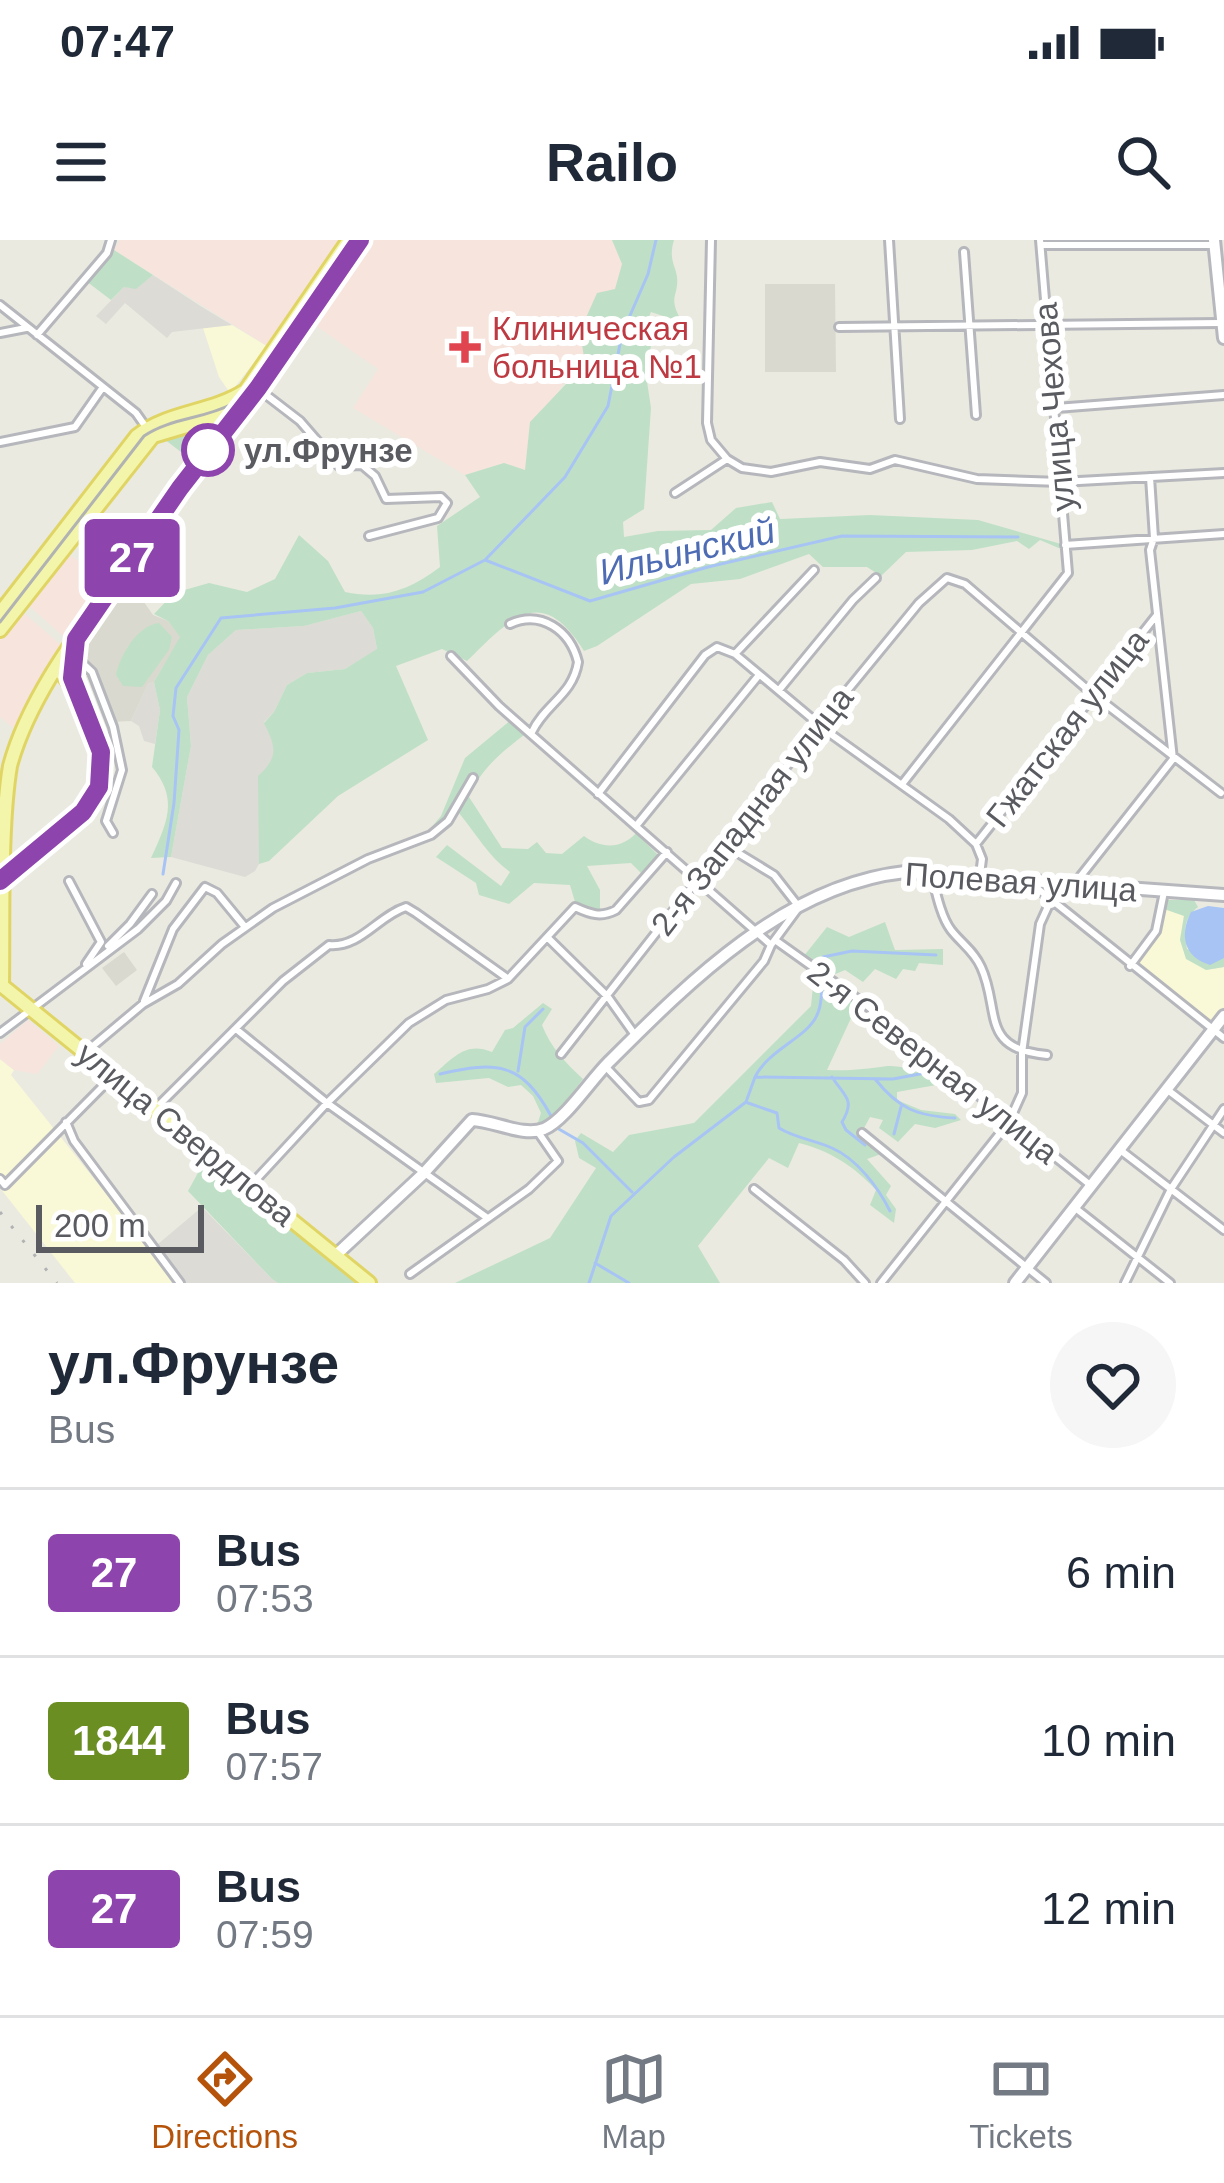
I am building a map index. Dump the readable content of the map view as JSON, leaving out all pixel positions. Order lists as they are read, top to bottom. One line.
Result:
{"streets":{"main road":["Полевая улица","улица Свердлова"],"street":["улица Чехова","Гжатская улица","2-я Западная улица","2-я Северная улица"]},"crossings":[["улица Чехова","2-я Западная улица"],["2-я Западная улица","2-я Северная улица"],["Полевая улица","2-я Северная улица"]],"water":["Ильинский"],"places":{"health":["Клиническая больница №1"],"other":["ул.Фрунзе"]},"lines":["bus line 27"],"scale_bar":"200 m","page":{"status":"07:47","header":"Railo","on_map":"27","scale":"200 m","heading":["ул.Фрунзе","Bus"],"list":[{"mark":"27","name":"Bus","note":"07:53","value":"6 min"},{"mark":"1844","name":"Bus","note":"07:57","value":"10 min"},{"mark":"27","name":"Bus","note":"07:59","value":"12 min"}],"tabs":["Directions","Map","Tickets"]}}
